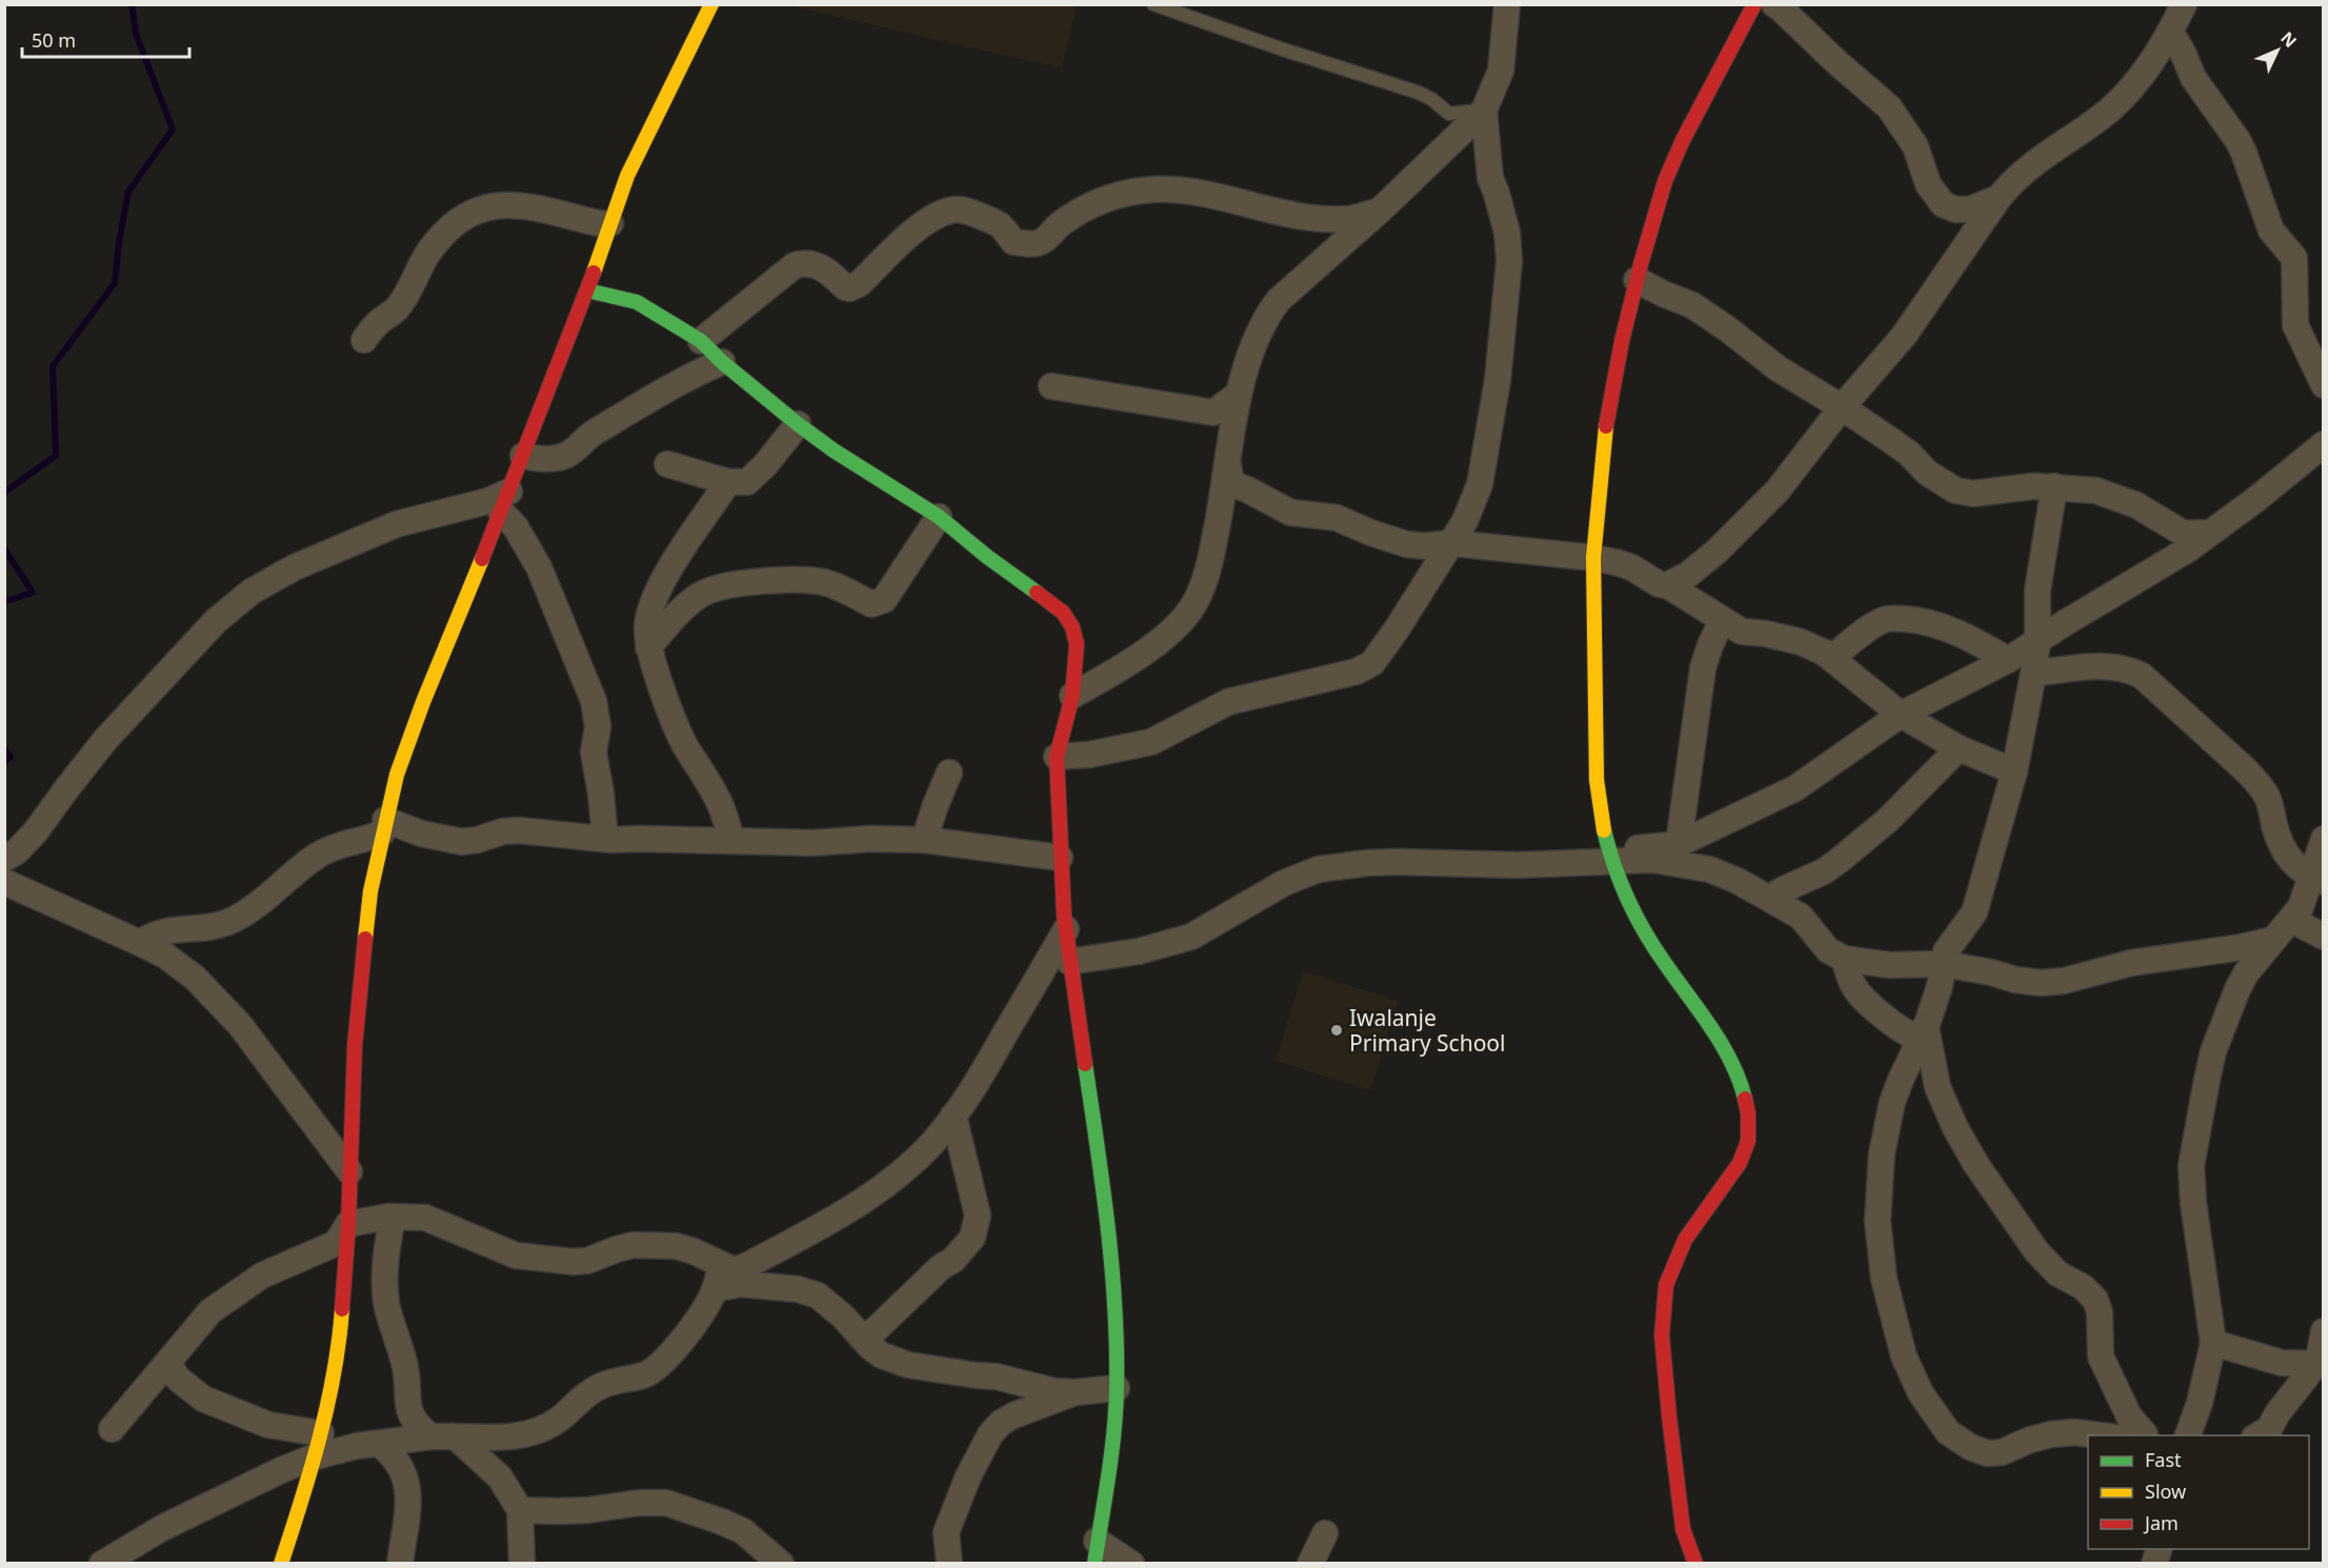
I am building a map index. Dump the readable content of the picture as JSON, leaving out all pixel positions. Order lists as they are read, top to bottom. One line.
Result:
{"places":["Iwalanje Primary School"],"legend":["Fast","Slow","Jam"],"scale_bar":"50 m","north":"top right"}
